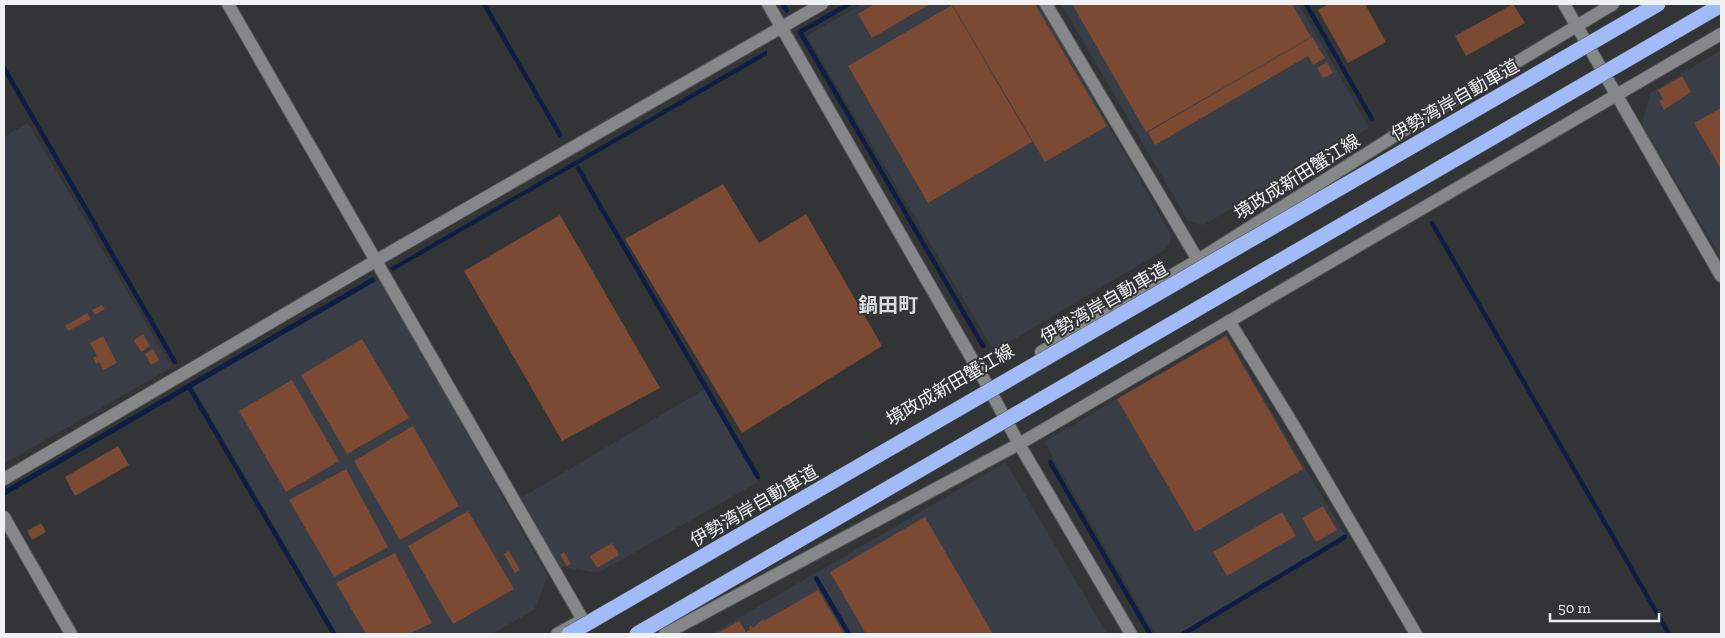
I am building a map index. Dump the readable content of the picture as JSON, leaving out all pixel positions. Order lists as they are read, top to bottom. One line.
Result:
{"streets":{"highway":["伊勢湾岸自動車道"],"street":["境政成新田蟹江線"]},"districts":["鍋田町"],"scale_bar":"50 m"}
